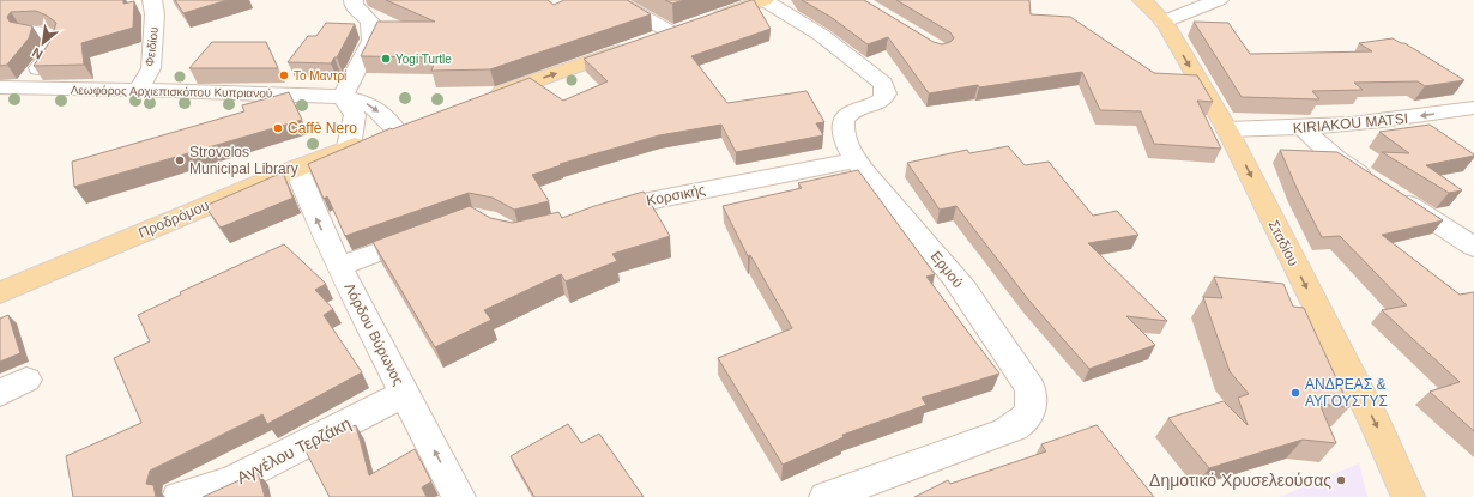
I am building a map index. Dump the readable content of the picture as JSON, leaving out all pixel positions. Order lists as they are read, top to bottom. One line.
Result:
{"streets":{"main road":["Λεωφόρος Αρχιεπισκόπου Κυπριανού","Προδρόμου","Σταδίου"],"street":["Φειδίου","KIRIAKOU MATSI","Κορσικής","Ερμού","Λόρδου Βύρωνος","Αγγέλου Τερζάκη"]},"crossings":[["Φειδίου","Λεωφόρος Αρχιεπισκόπου Κυπριανού"],["Λεωφόρος Αρχιεπισκόπου Κυπριανού","Προδρόμου"],["KIRIAKOU MATSI","Σταδίου"],["Κορσικής","Ερμού"],["Προδρόμου","Λόρδου Βύρωνος"],["Λόρδου Βύρωνος","Αγγέλου Τερζάκη"]],"one_way":["KIRIAKOU MATSI","Σταδίου","Λόρδου Βύρωνος"],"places":["Yogi Turtle","Το Μαντρί","Caffè Nero","Strovolos Municipal Library","ΑΝΔΡΕΑΣ & ΑΥΓΟΥΣΤΥΣ","Δημοτικό Χρυσελεούσας"],"north":"bottom left"}
